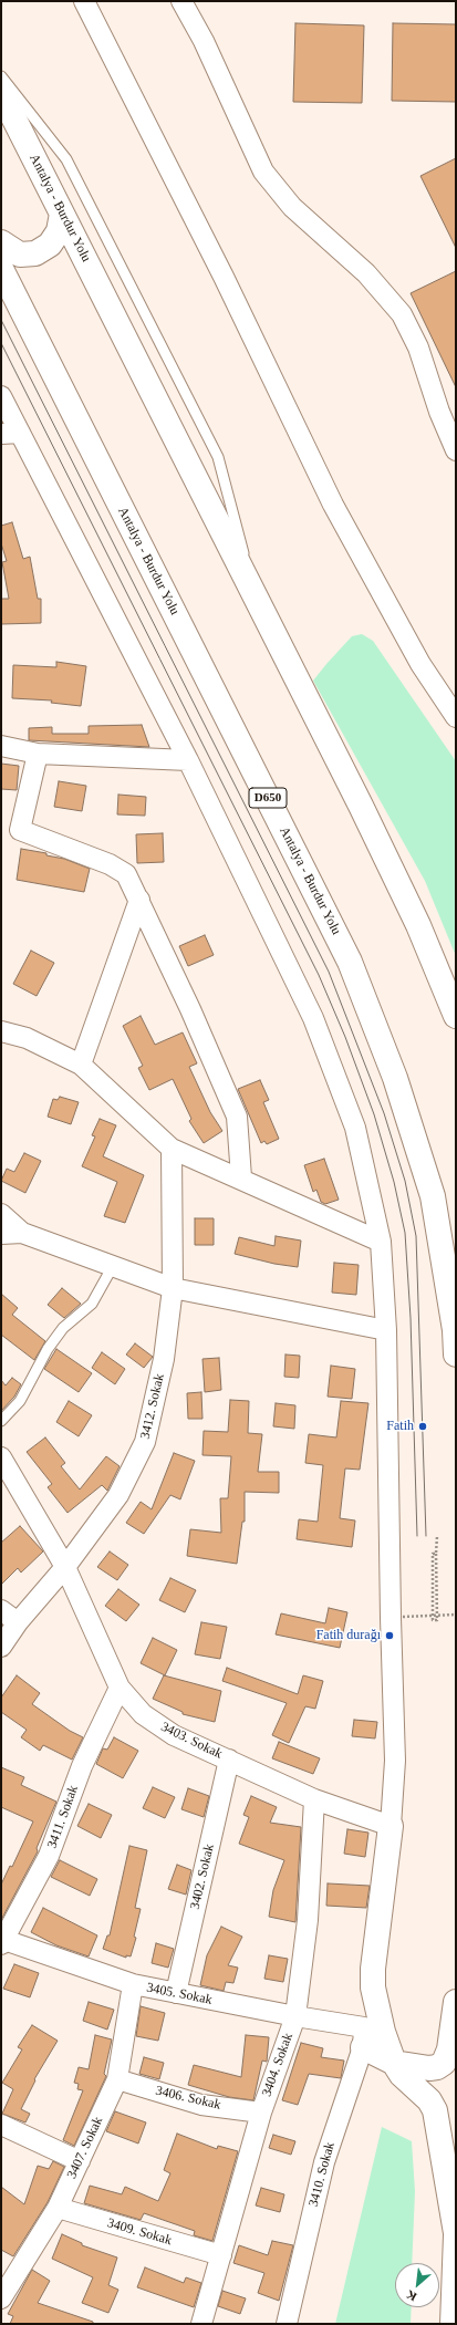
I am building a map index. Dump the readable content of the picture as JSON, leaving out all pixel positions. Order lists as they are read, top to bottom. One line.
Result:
{"streets":{"highway":["Antalya - Burdur Yolu","D650"],"street":["3412. Sokak","3403. Sokak","3411. Sokak","3402. Sokak","3405. Sokak","3404. Sokak","3406. Sokak","3407. Sokak","3410. Sokak","3409. Sokak"]},"crossings":[["3412. Sokak","3403. Sokak"],["3403. Sokak","3411. Sokak"],["3403. Sokak","3402. Sokak"],["3403. Sokak","3404. Sokak"],["3411. Sokak","3405. Sokak"],["3402. Sokak","3405. Sokak"],["3405. Sokak","3404. Sokak"],["3405. Sokak","3407. Sokak"],["3405. Sokak","3410. Sokak"],["3404. Sokak","3406. Sokak"],["3404. Sokak","3409. Sokak"],["3406. Sokak","3407. Sokak"],["3407. Sokak","3409. Sokak"]],"places":["Fatih","Fatih durağı"],"north":"bottom left"}
